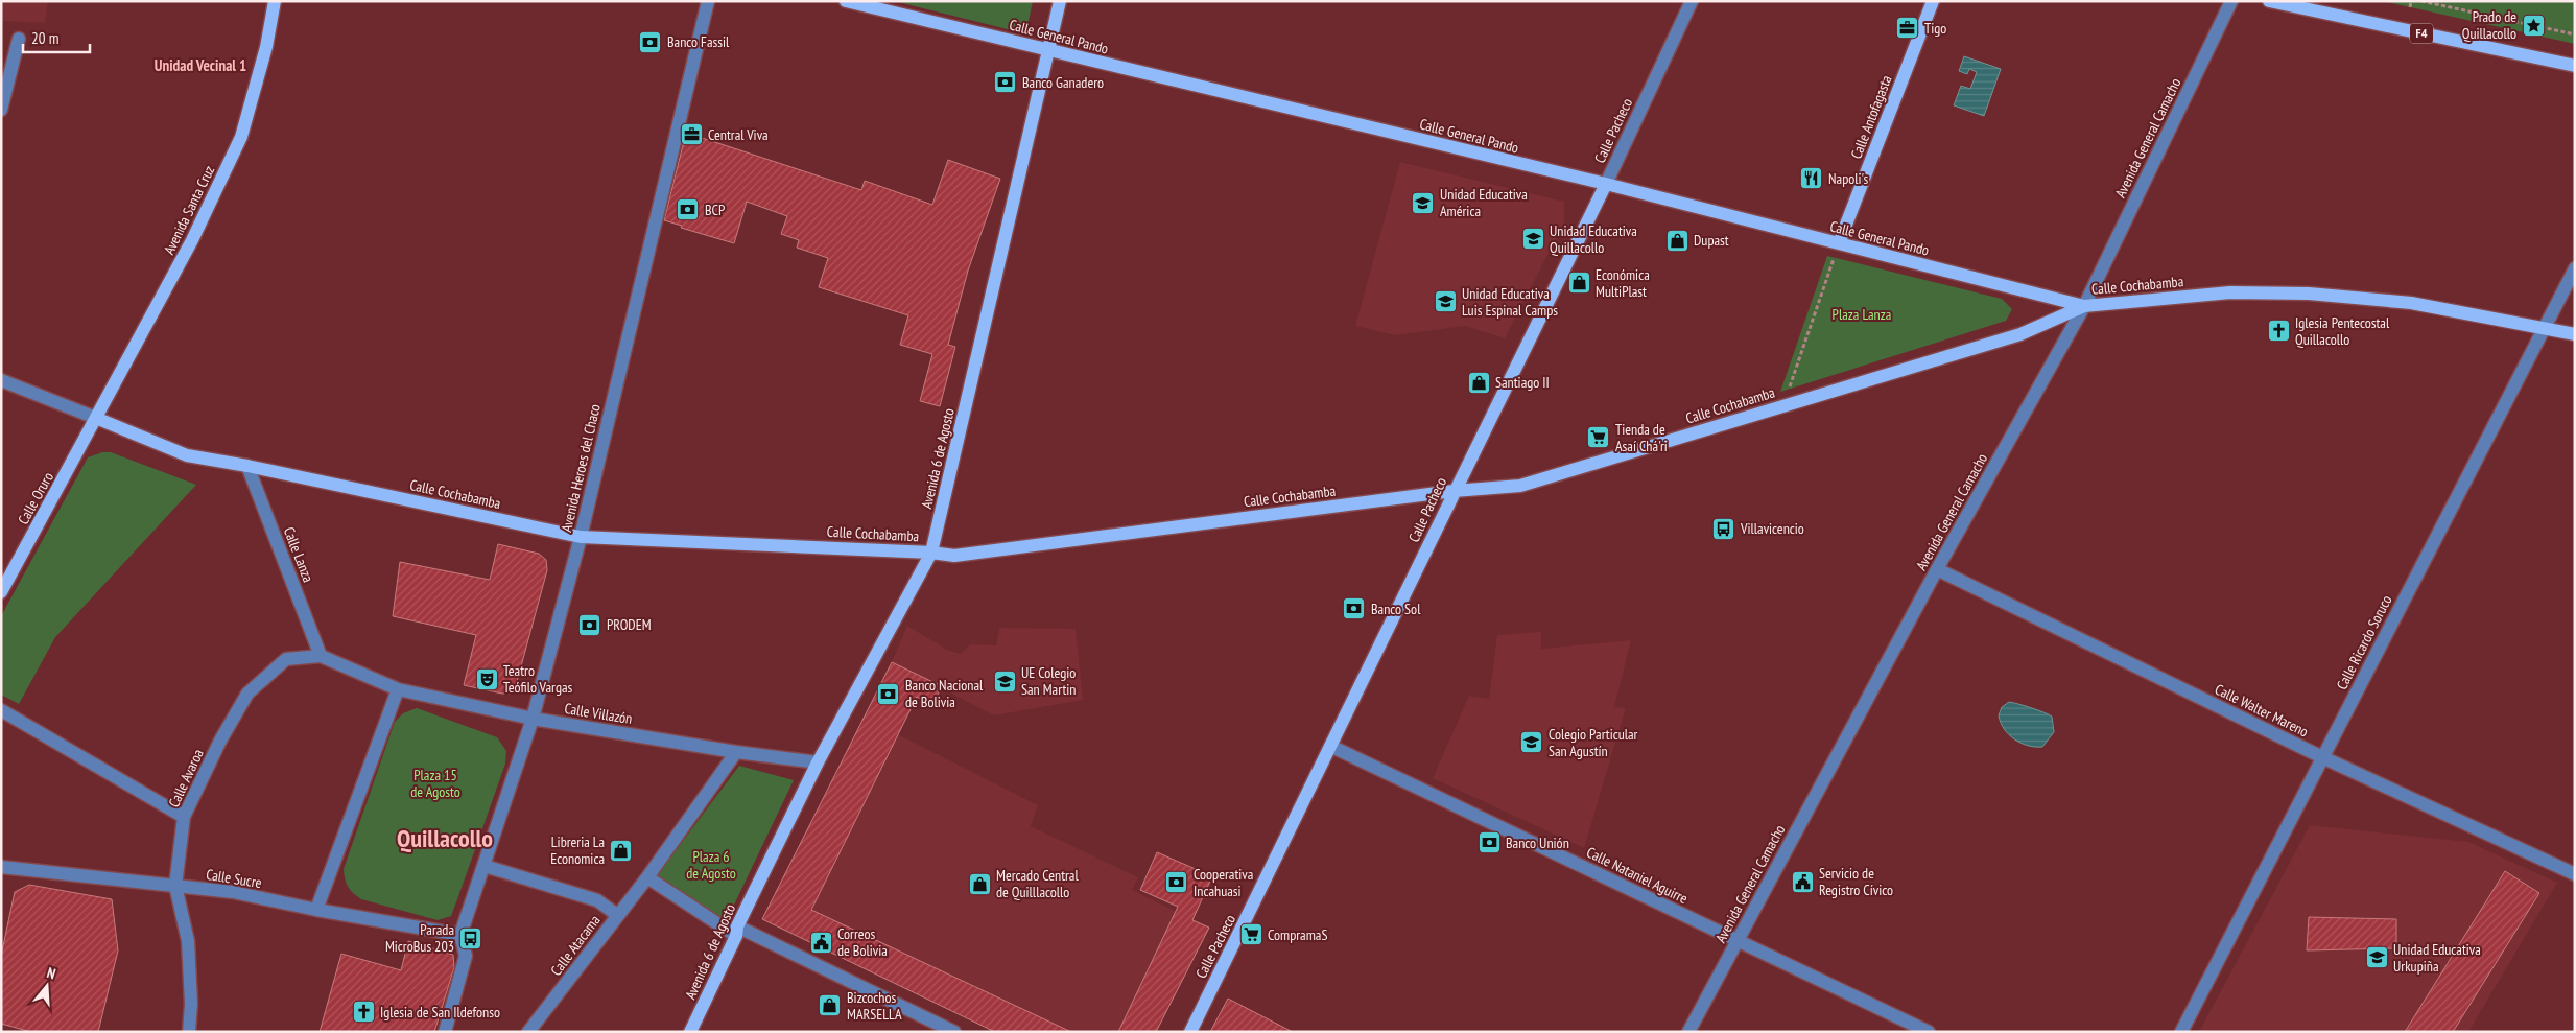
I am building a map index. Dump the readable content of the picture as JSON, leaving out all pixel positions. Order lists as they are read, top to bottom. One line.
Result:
{"streets":{"main road":["F4","Calle General Pando","Calle Antofagasta","Calle Pacheco","Avenida Santa Cruz","Calle Cochabamba","Avenida 6 de Agosto","Calle Oruro"],"street":["Avenida General Camacho","Avenida Heroes del Chaco","Calle Lanza","Calle Ricardo Soruco","Calle Walter Mareno","Calle Villazón","Calle Avaroa","Calle Nataniel Aguirre","Calle Sucre","Calle Atacama"]},"crossings":[["Calle General Pando","Calle Antofagasta"],["Calle General Pando","Calle Pacheco"],["Calle General Pando","Avenida General Camacho"],["Calle General Pando","Calle Cochabamba"],["Calle General Pando","Avenida 6 de Agosto"],["Calle Pacheco","Calle Cochabamba"],["Calle Pacheco","Calle Nataniel Aguirre"],["Avenida General Camacho","Calle Cochabamba"],["Avenida General Camacho","Calle Walter Mareno"],["Avenida General Camacho","Calle Nataniel Aguirre"],["Avenida Santa Cruz","Calle Cochabamba"],["Avenida Santa Cruz","Calle Oruro"],["Calle Cochabamba","Avenida 6 de Agosto"],["Calle Cochabamba","Avenida Heroes del Chaco"],["Calle Cochabamba","Calle Oruro"],["Calle Cochabamba","Calle Lanza"],["Calle Cochabamba","Calle Ricardo Soruco"],["Avenida 6 de Agosto","Calle Villazón"],["Avenida Heroes del Chaco","Calle Villazón"],["Avenida Heroes del Chaco","Calle Sucre"],["Calle Lanza","Calle Villazón"],["Calle Lanza","Calle Avaroa"],["Calle Ricardo Soruco","Calle Walter Mareno"],["Calle Villazón","Calle Avaroa"],["Calle Villazón","Calle Atacama"],["Calle Avaroa","Calle Sucre"]],"districts":["Unidad Vecinal 1","Quillacollo"],"parks":["Plaza Lanza","Plaza 15 de Agosto","Plaza 6 de Agosto"],"places":{"place":["Prado de Quillacollo"],"office":["Tigo","Central Viva"],"bank":["Banco Fassil","Banco Ganadero","BCP","Banco Sol","PRODEM","Banco Nacional de Bolivia","Banco Unión","Cooperativa Incahuasi"],"restaurant":["Napoli's"],"school or university":["Unidad Educativa América","Unidad Educativa Quillacollo","Unidad Educativa Luis Espinal Camps","UE Colegio San Martin","Colegio Particular San Agustín","Unidad Educativa Urkupiña"],"shop":["Dupast","Económica MultiPlast","Santiago II","Libreria La Economica","Mercado Central de Quilllacollo","Bizcochos MARSELLA"],"church":["Iglesia Pentecostal Quillacollo","Iglesia de San Ildefonso"],"supermarket":["Tienda de Asaí Chá'ri","CompramaS"],"bus stop":["Villavicencio","Parada MicroBus 203"],"theatre":["Teatro Teófilo Vargas"],"public building":["Servicio de Registro Cívico","Correos de Bolivia"]},"scale_bar":"20 m","north":"top"}
